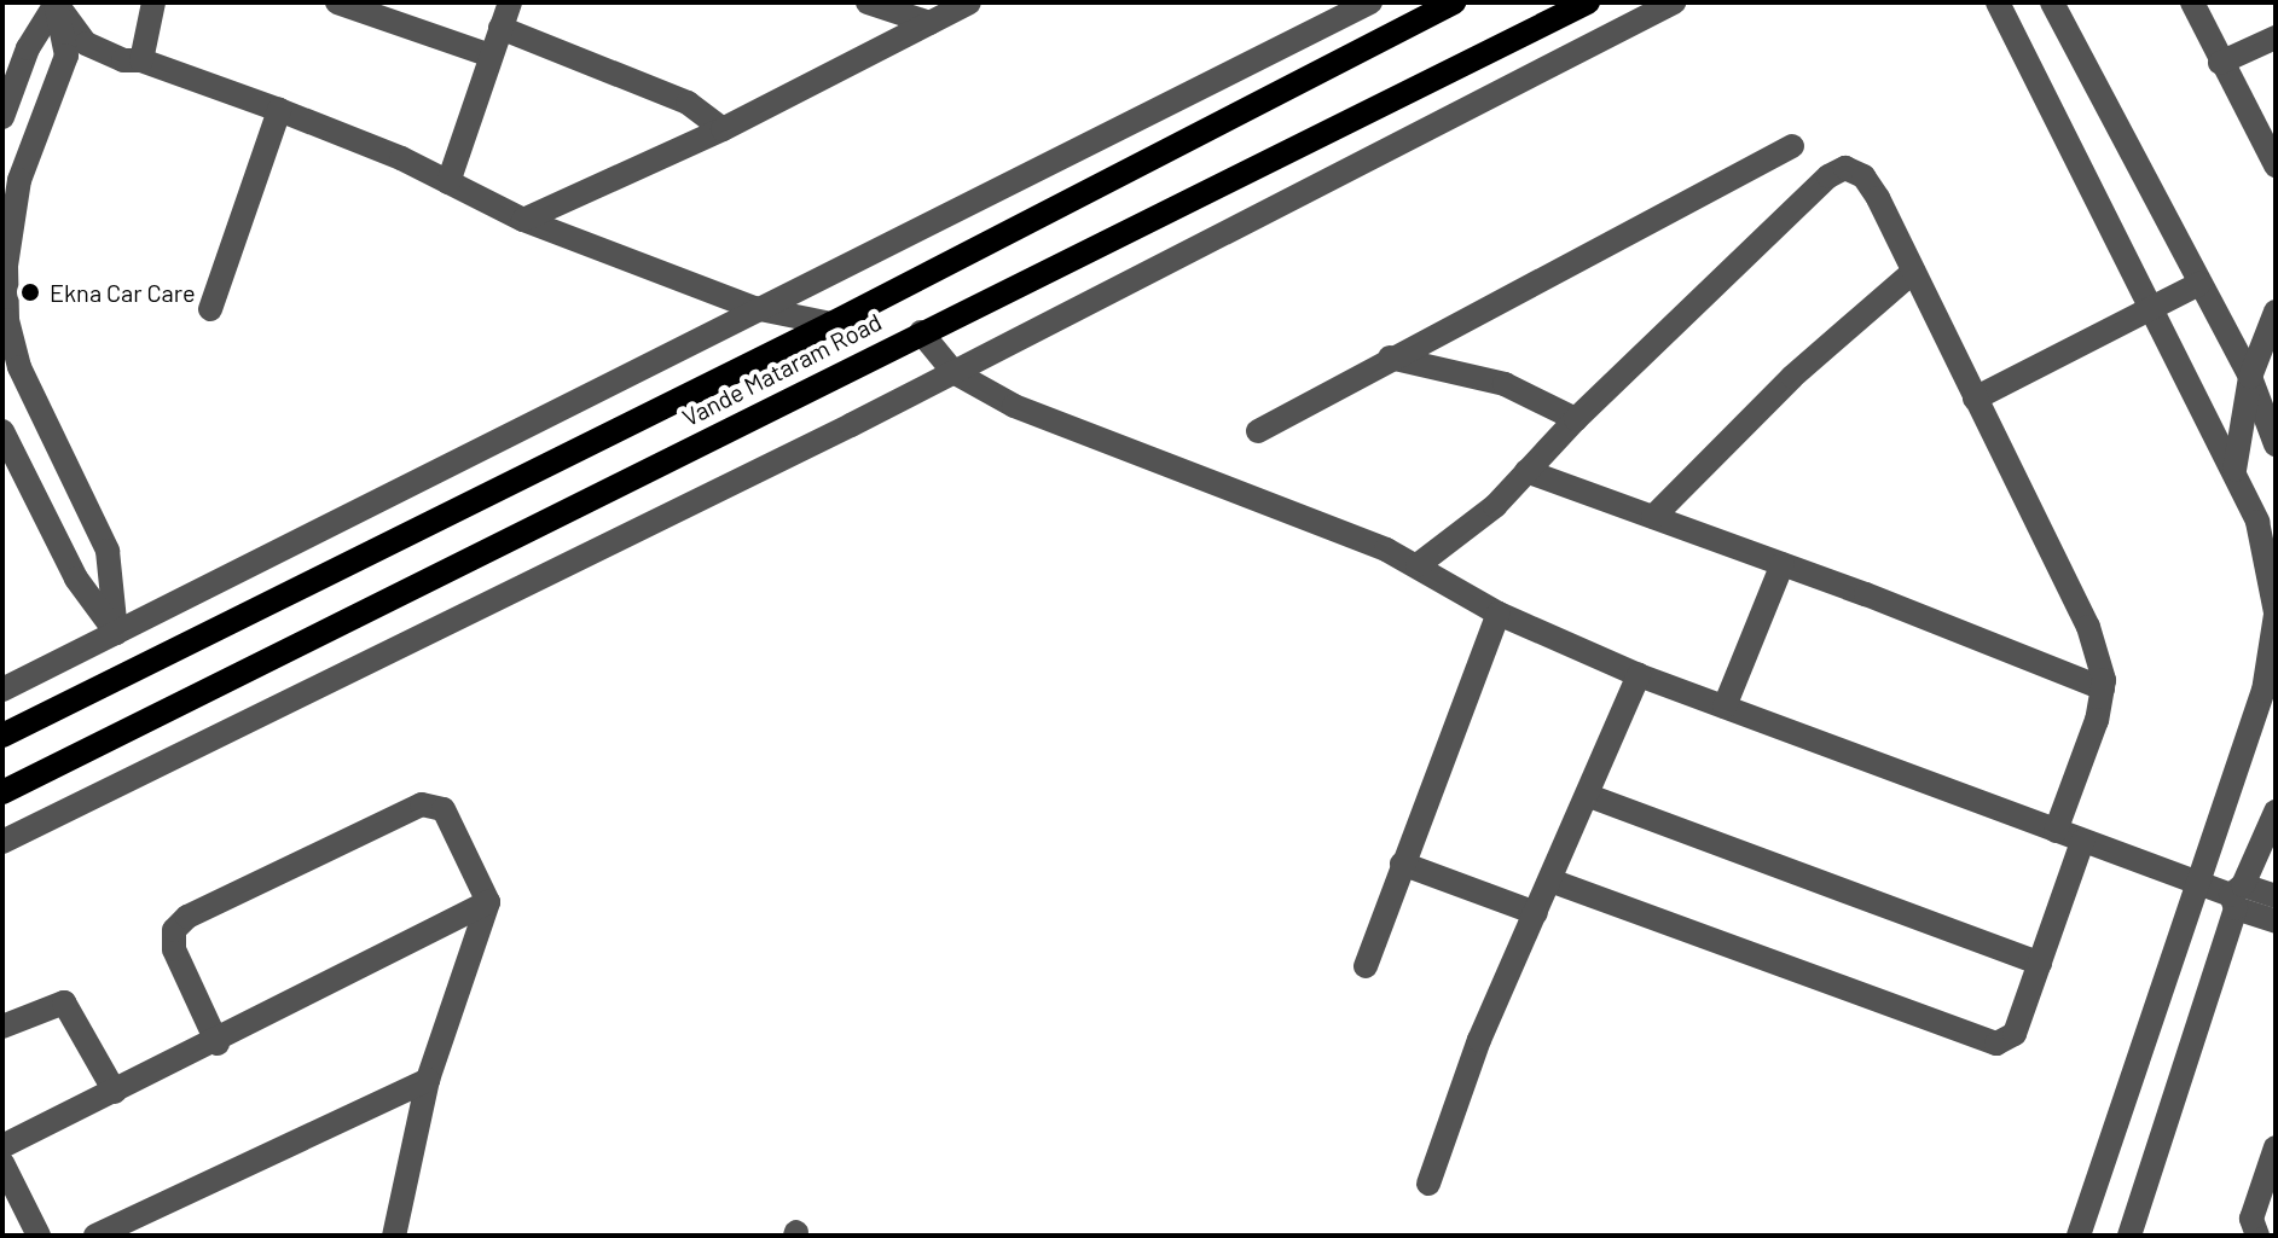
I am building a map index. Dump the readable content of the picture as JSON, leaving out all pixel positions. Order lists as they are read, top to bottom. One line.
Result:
{"streets":{"main road":["Vande Mataram Road"]},"places":["Ekna Car Care"]}
